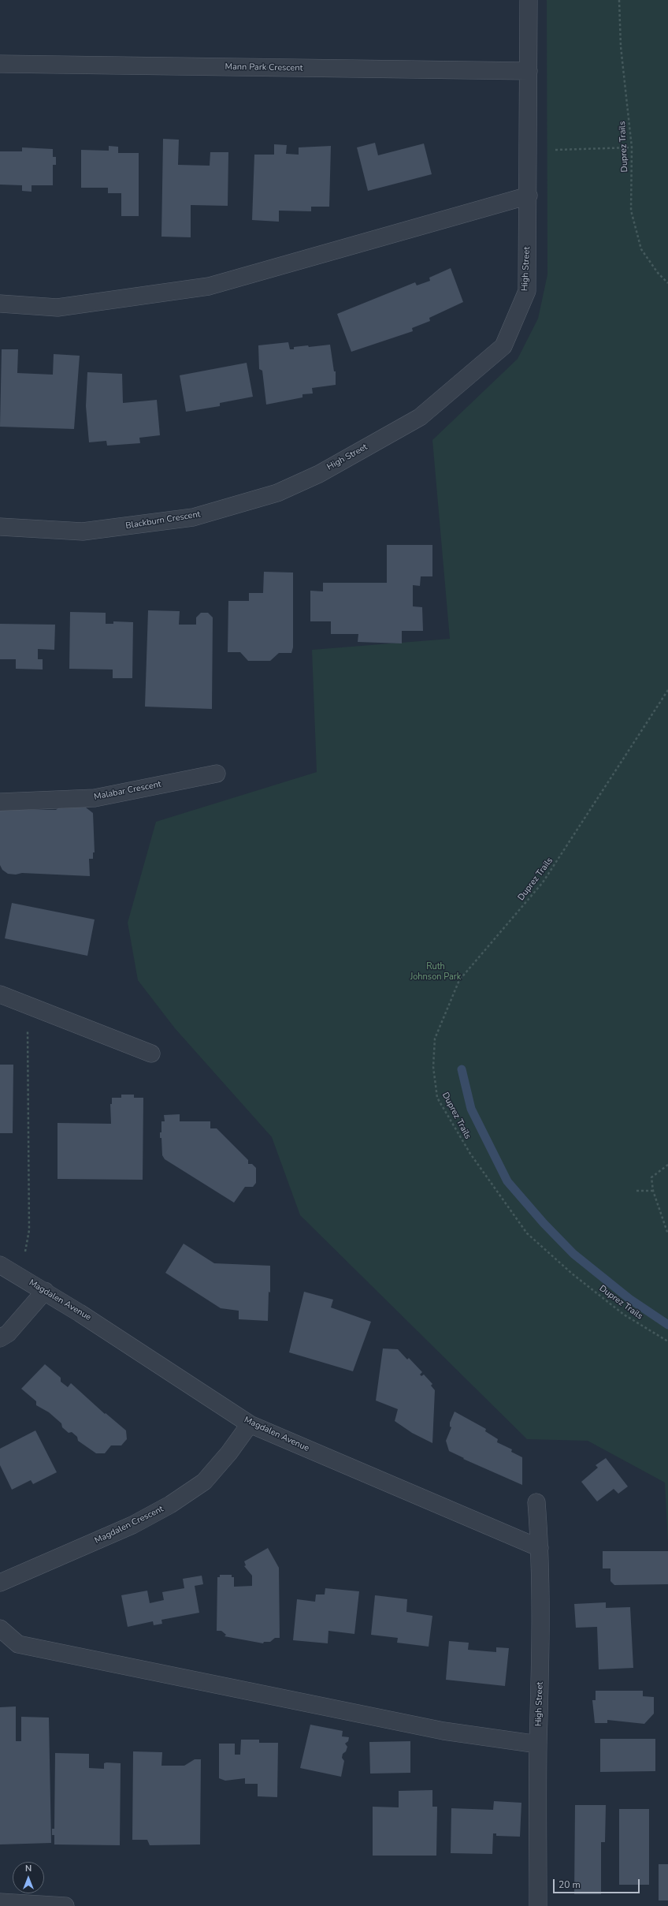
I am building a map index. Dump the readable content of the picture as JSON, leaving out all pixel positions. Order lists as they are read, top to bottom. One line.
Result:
{"streets":{"street":["Mann Park Crescent","High Street","Blackburn Crescent","Malabar Crescent","Magdalen Avenue","Magdalen Crescent"],"path":["Duprez Trails"]},"crossings":[["Mann Park Crescent","High Street"],["High Street","Blackburn Crescent"],["High Street","Magdalen Avenue"],["Magdalen Avenue","Magdalen Crescent"]],"parks":["Ruth Johnson Park"],"scale_bar":"20 m","north":"top"}
